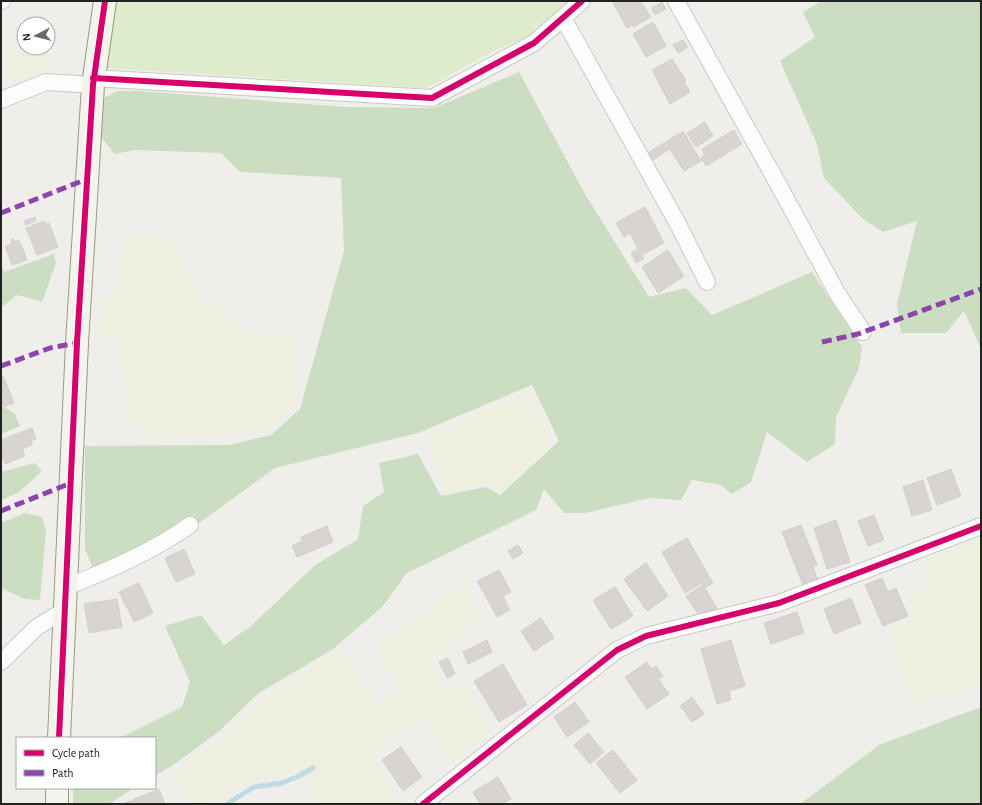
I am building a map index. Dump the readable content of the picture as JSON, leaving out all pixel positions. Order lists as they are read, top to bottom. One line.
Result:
{"legend":["Cycle path","Path"],"north":"left"}
